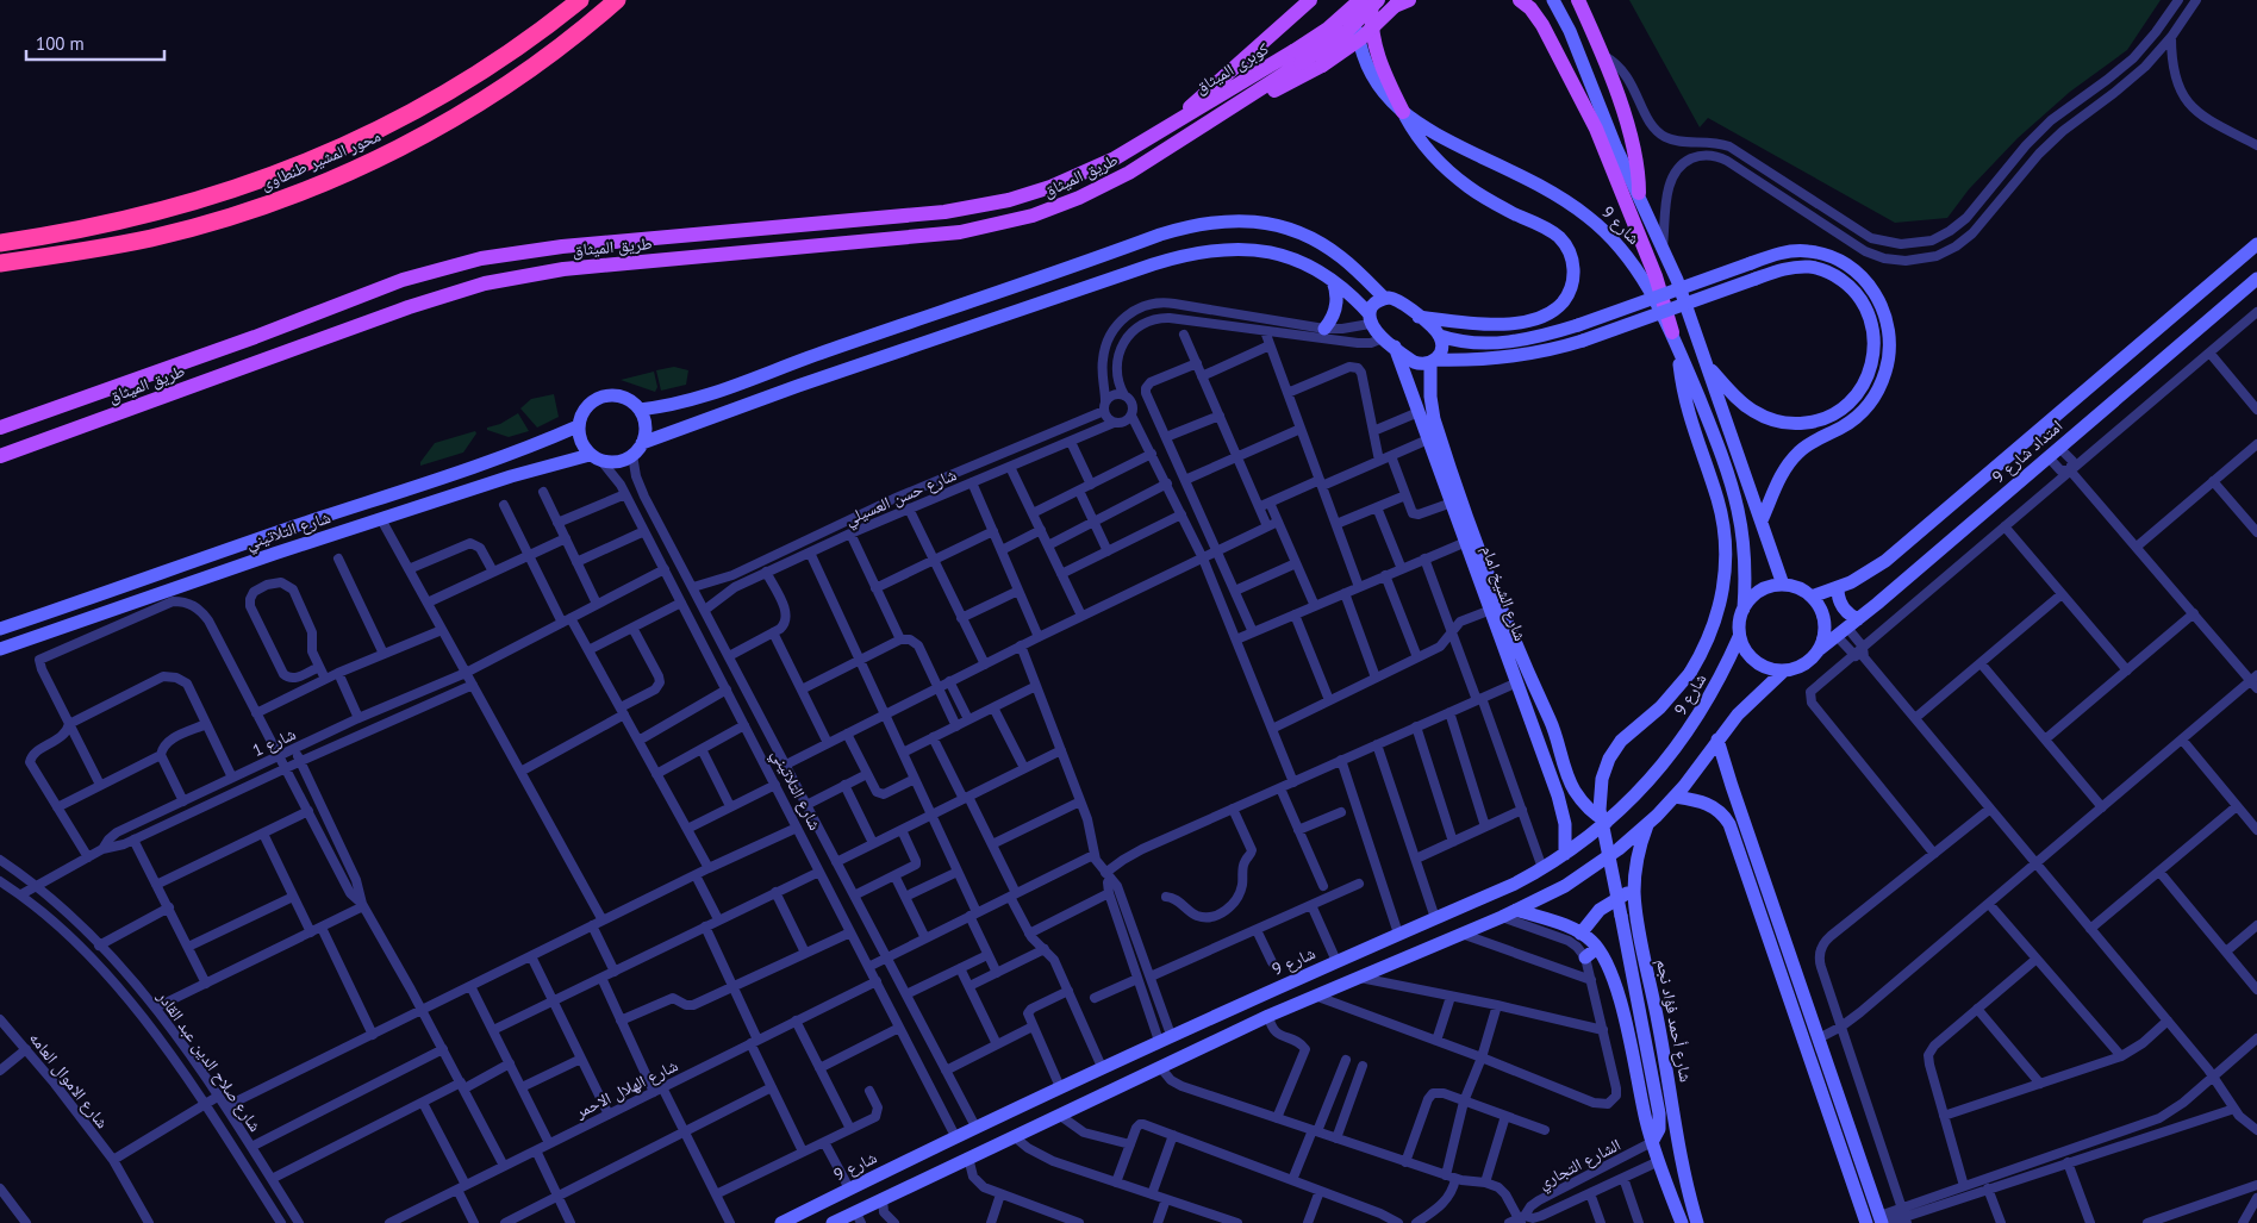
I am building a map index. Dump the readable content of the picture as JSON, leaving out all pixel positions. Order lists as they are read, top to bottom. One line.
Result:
{"streets":{"highway":["محور المشير طنطاوى"],"main road":["كوبرى الميثاق","طريق الميثاق","شارع 9","امتداد شارع 9","شارع التلاتيني","شارع الشيخ امام","شارع أحمد فؤاد نجم"],"street":["شارع حسن العسيلي","شارع 1","شارع صلاح الدين عبد القادر","شارع الاموال العامه","شارع الهلال الاحمر","الشارع التجاري"]},"crossings":[["كوبرى الميثاق","طريق الميثاق"],["كوبرى الميثاق","شارع 9"],["شارع 9","امتداد شارع 9"],["شارع 9","شارع التلاتيني"],["شارع 9","شارع الشيخ امام"],["شارع حسن العسيلي","شارع التلاتيني"],["شارع التلاتيني","شارع 1"],["شارع التلاتيني","شارع الهلال الاحمر"],["شارع 1","شارع صلاح الدين عبد القادر"]],"scale_bar":"100 m"}
